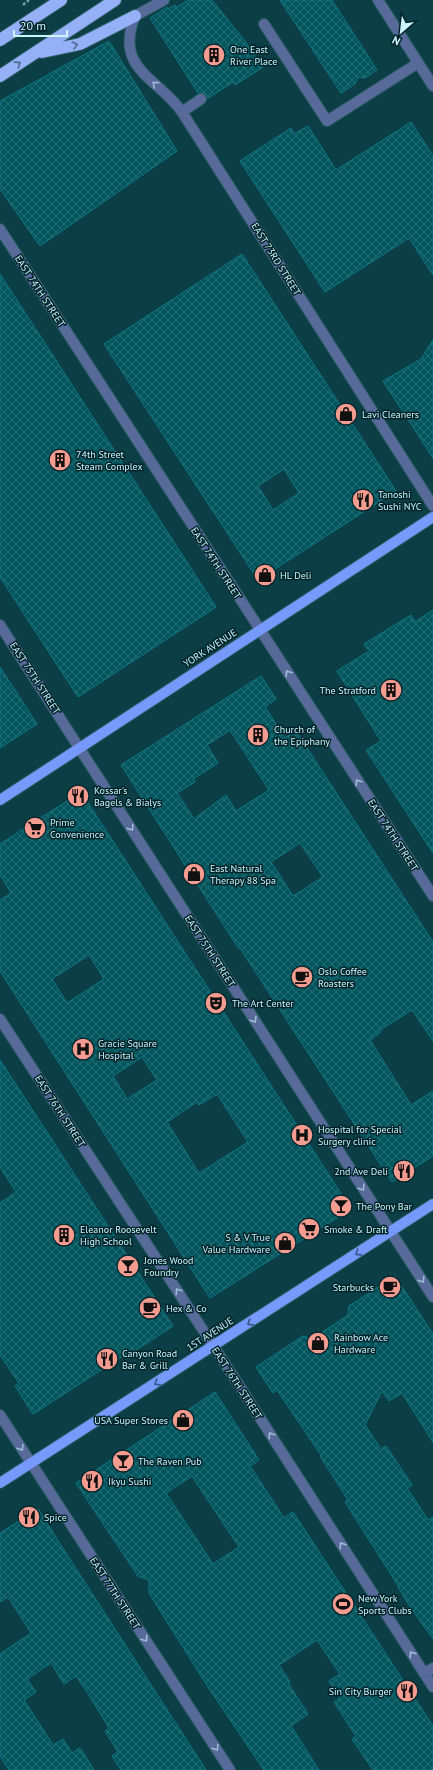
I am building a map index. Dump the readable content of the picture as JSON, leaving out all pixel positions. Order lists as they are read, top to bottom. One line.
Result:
{"streets":{"main road":["YORK AVENUE","1ST AVENUE"],"street":["EAST 73RD STREET","EAST 74TH STREET","EAST 75TH STREET","EAST 76TH STREET","EAST 77TH STREET"]},"crossings":[["EAST 74TH STREET","YORK AVENUE"],["YORK AVENUE","EAST 75TH STREET"],["EAST 75TH STREET","1ST AVENUE"],["EAST 76TH STREET","1ST AVENUE"],["1ST AVENUE","EAST 77TH STREET"]],"one_way":["EAST 74TH STREET","EAST 75TH STREET","EAST 76TH STREET","1ST AVENUE","EAST 77TH STREET"],"places":{"building":["One East River Place","74th Street Steam Complex","The Stratford","Church of the Epiphany","Eleanor Roosevelt High School"],"shop":["Lavi Cleaners","HL Deli","East Natural Therapy 88 Spa","S & V True Value Hardware","Rainbow Ace Hardware","USA Super Stores"],"restaurant":["Tanoshi Sushi NYC","Kossar's Bagels & Bialys","2nd Ave Deli","Canyon Road Bar & Grill","Ikyu Sushi","Spice","Sin City Burger"],"supermarket":["Prime Convenience","Smoke & Draft"],"cafe":["Oslo Coffee Roasters","Starbucks","Hex & Co"],"theatre":["The Art Center"],"hospital":["Gracie Square Hospital","Hospital for Special Surgery clinic"],"bar":["The Pony Bar","Jones Wood Foundry","The Raven Pub"],"sports":["New York Sports Clubs"]},"scale_bar":"20 m","north":"bottom left"}
